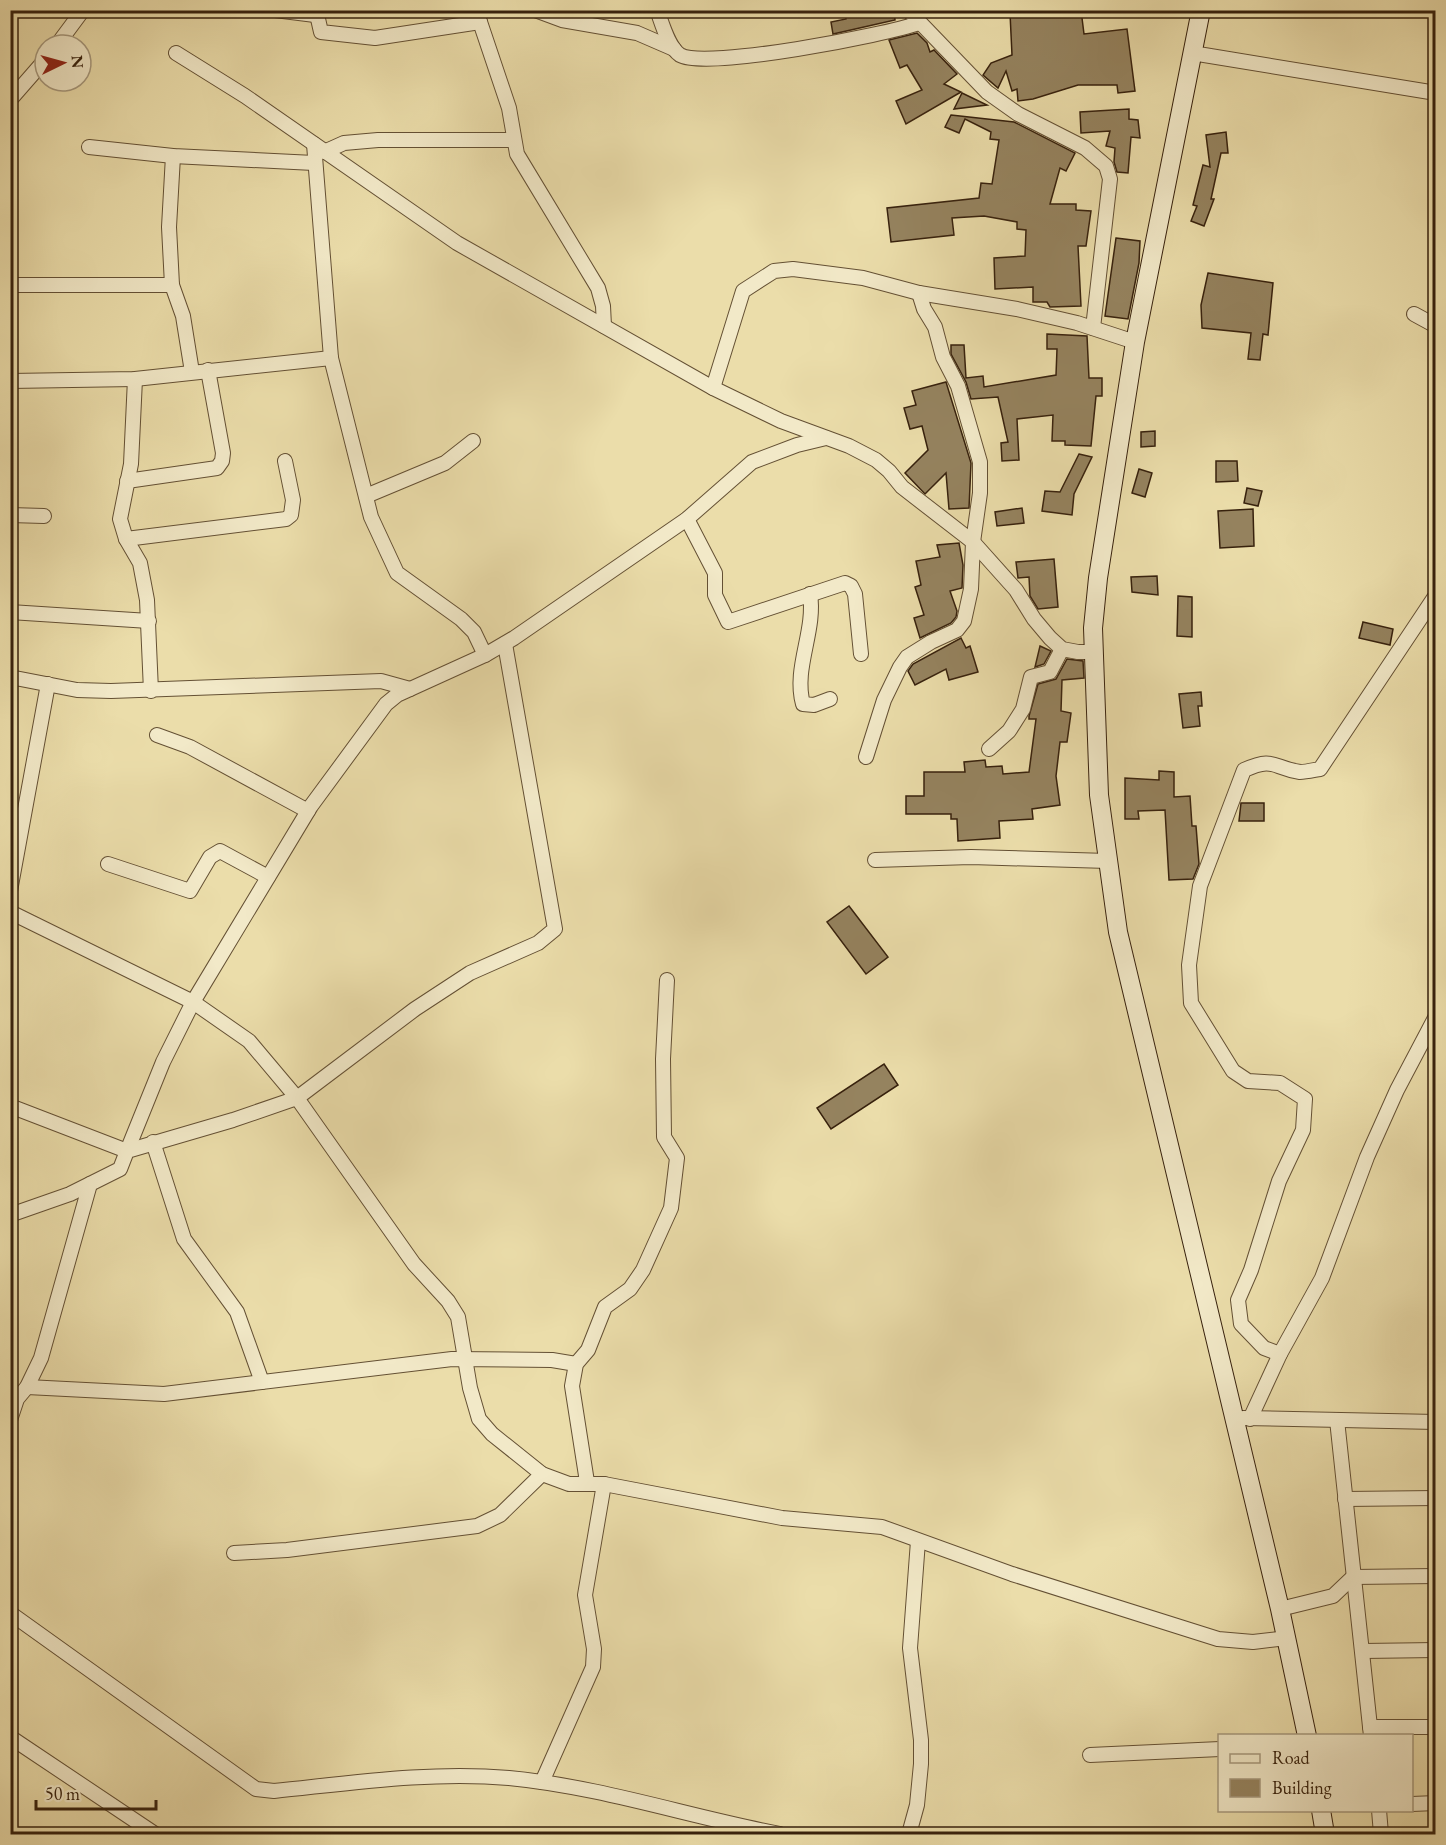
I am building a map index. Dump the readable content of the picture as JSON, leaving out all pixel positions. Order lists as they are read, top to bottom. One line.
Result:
{"legend":["Road","Building"],"scale_bar":"50 m","north":"right"}
